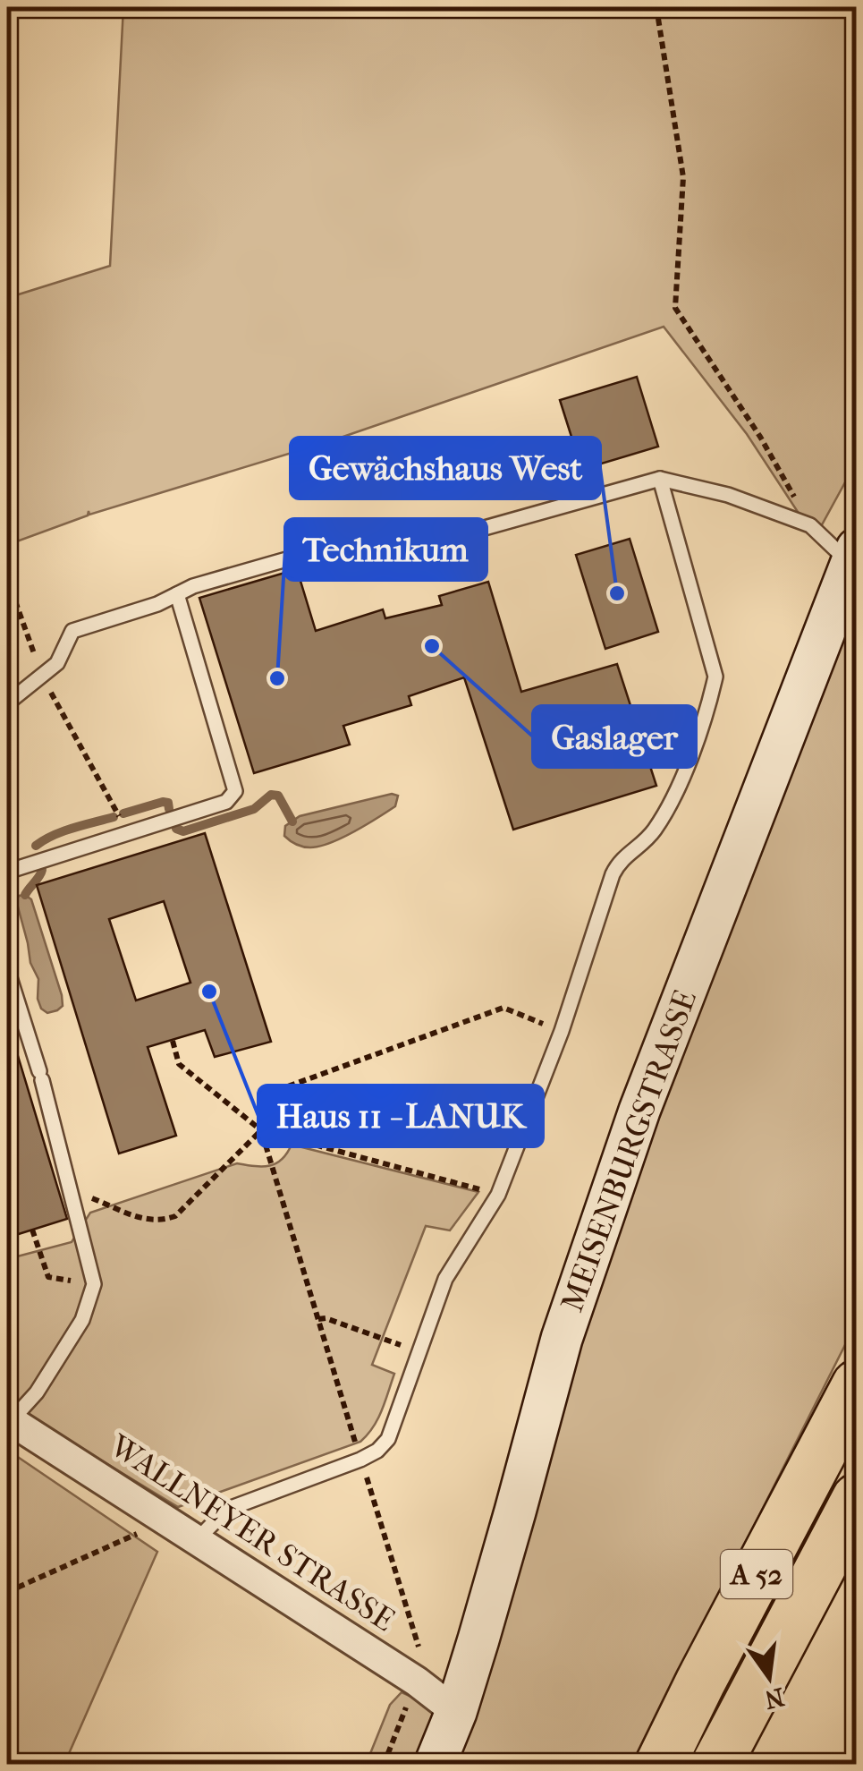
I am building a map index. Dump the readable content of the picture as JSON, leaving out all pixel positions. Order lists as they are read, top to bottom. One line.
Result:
{"streets":{"highway":["A 52"],"main road":["MEISENBURGSTRASSE"],"street":["WALLNEYER STRASSE"]},"crossings":[["MEISENBURGSTRASSE","WALLNEYER STRASSE"]],"places":["Gewächshaus West","Gaslager","Technikum","Haus 11 - LANUK"],"north":"bottom"}
